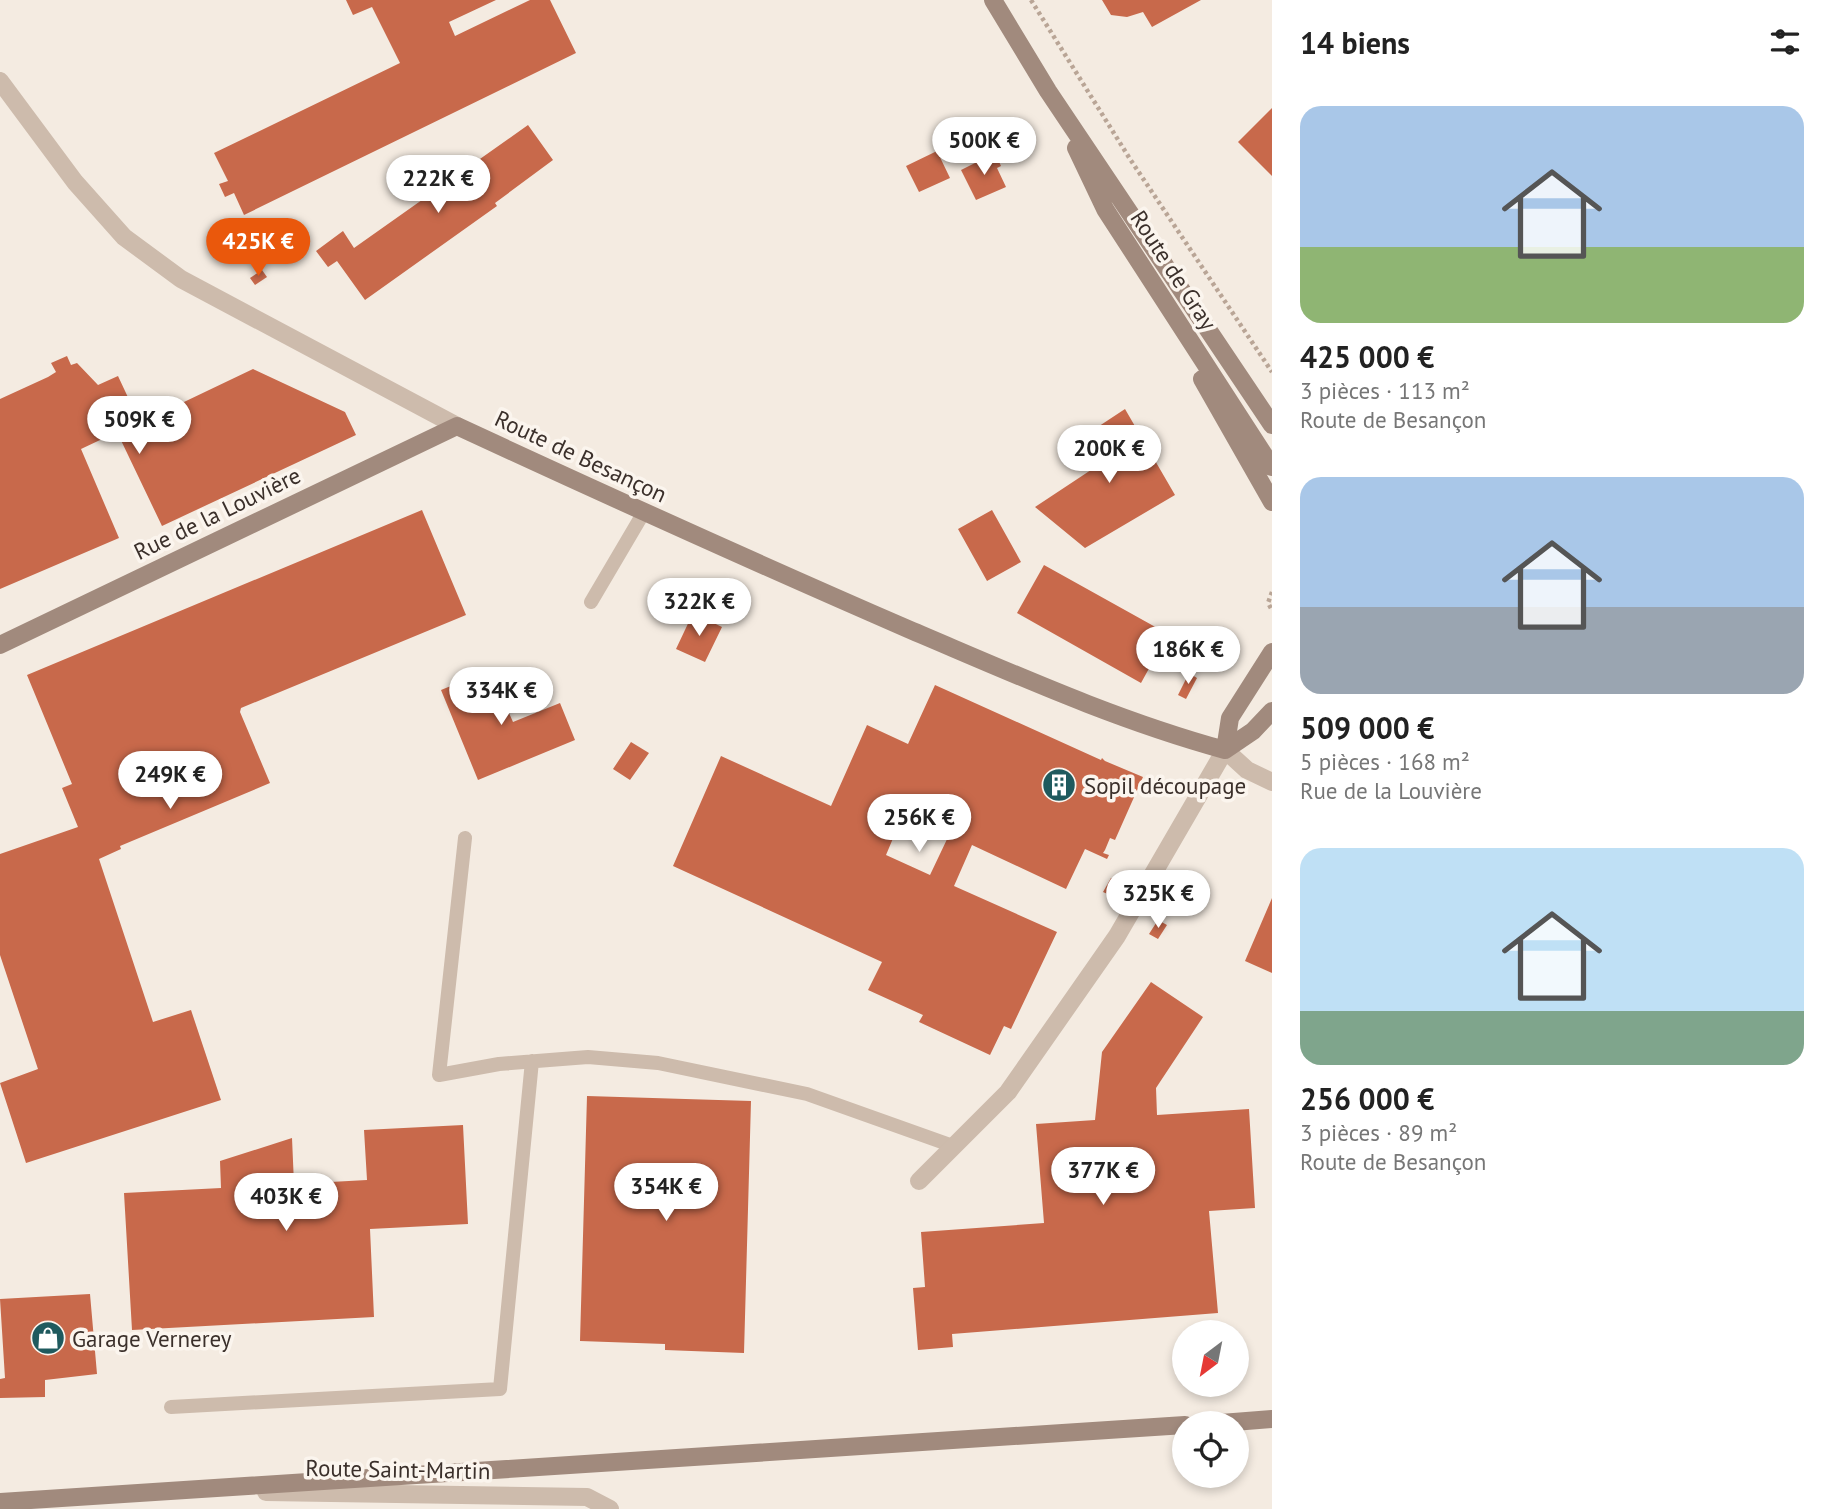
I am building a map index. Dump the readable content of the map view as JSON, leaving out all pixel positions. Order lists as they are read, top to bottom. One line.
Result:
{"streets":{"main road":["Route de Gray","Route de Besançon","Rue de la Louvière"],"street":["Route Saint-Martin"]},"crossings":[["Route de Besançon","Rue de la Louvière"]],"places":{"building":["Sopil découpage"],"shop":["Garage Vernerey"]},"north":"bottom left","page":{"heading":"14 biens","list":[{"name":"425 000 €","note":"3 pièces · 113 m² · Route de Besançon"},{"name":"509 000 €","note":"5 pièces · 168 m² · Rue de la Louvière"},{"name":"256 000 €","note":"3 pièces · 89 m² · Route de Besançon"}],"price":["500K €","222K €","425K €","509K €","200K €","322K €","186K €","334K €","249K €","256K €","325K €","377K €","354K €","403K €"]}}
